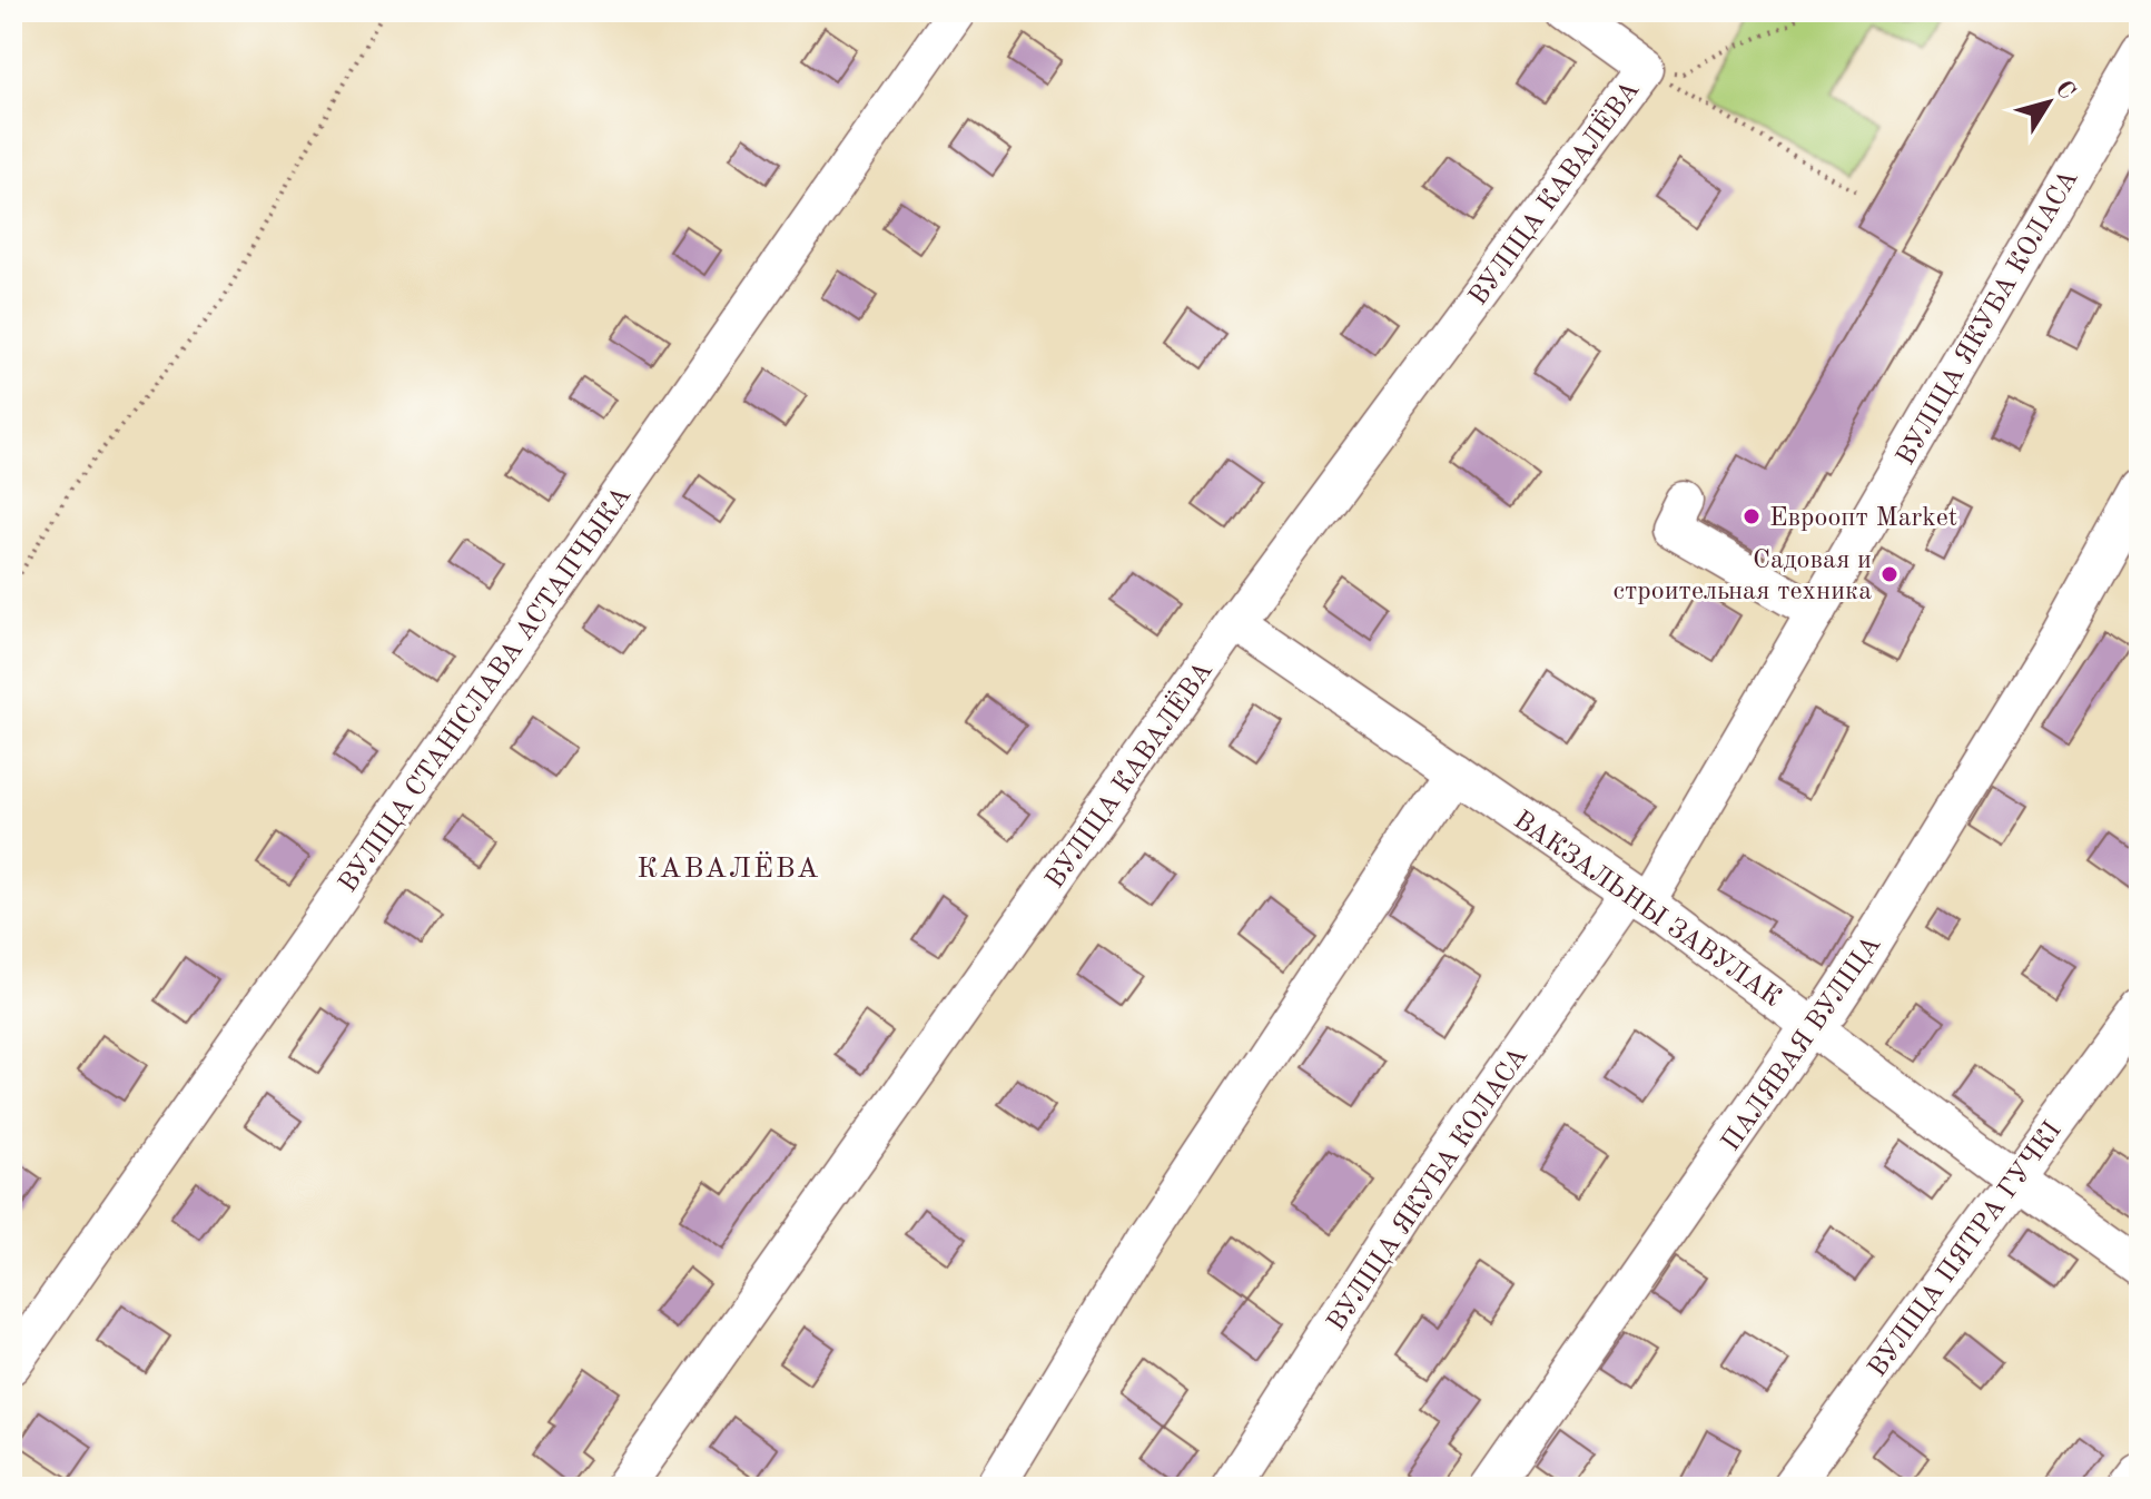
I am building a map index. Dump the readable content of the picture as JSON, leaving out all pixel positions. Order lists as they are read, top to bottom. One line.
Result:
{"streets":{"street":["ВУЛІЦА КАВАЛЁВА","ВУЛІЦА ЯКУБА КОЛАСА","ВУЛІЦА СТАНІСЛАВА АСТАПЧЫКА","ВАКЗАЛЬНЫ ЗАВУЛАК","ПАЛЯВАЯ ВУЛІЦА","ВУЛІЦА ПЯТРА ГУЧКІ"]},"crossings":[["ВУЛІЦА КАВАЛЁВА","ВАКЗАЛЬНЫ ЗАВУЛАК"],["ВУЛІЦА ЯКУБА КОЛАСА","ВАКЗАЛЬНЫ ЗАВУЛАК"],["ВАКЗАЛЬНЫ ЗАВУЛАК","ПАЛЯВАЯ ВУЛІЦА"],["ВАКЗАЛЬНЫ ЗАВУЛАК","ВУЛІЦА ПЯТРА ГУЧКІ"]],"districts":["КАВАЛЁВА"],"places":["Евроопт Market","Садовая и строительная техника"],"north":"top right"}
